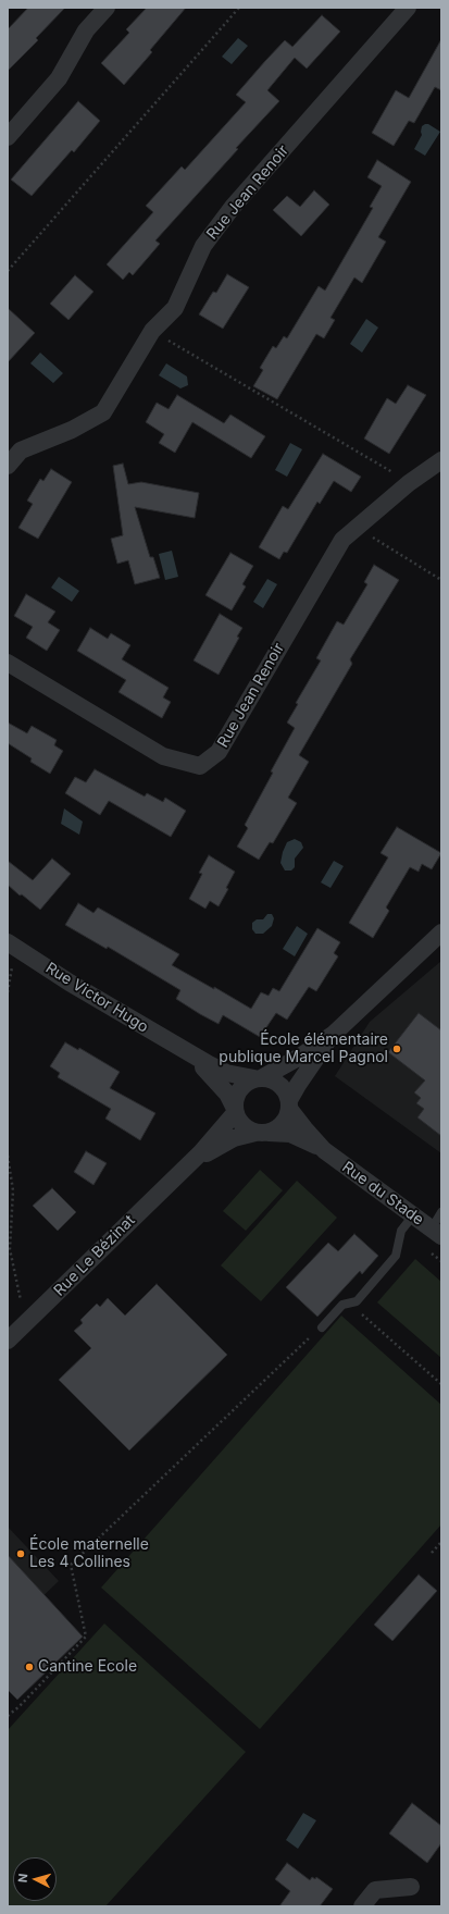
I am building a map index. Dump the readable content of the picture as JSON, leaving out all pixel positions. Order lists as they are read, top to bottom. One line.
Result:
{"streets":{"street":["Rue Jean Renoir","Rue Victor Hugo","Rue du Stade","Rue Le Bézinat"]},"crossings":[["Rue Victor Hugo","Rue du Stade"],["Rue Victor Hugo","Rue Le Bézinat"],["Rue du Stade","Rue Le Bézinat"]],"places":["École élémentaire publique Marcel Pagnol","École maternelle Les 4 Collines","Cantine Ecole"],"north":"left"}
